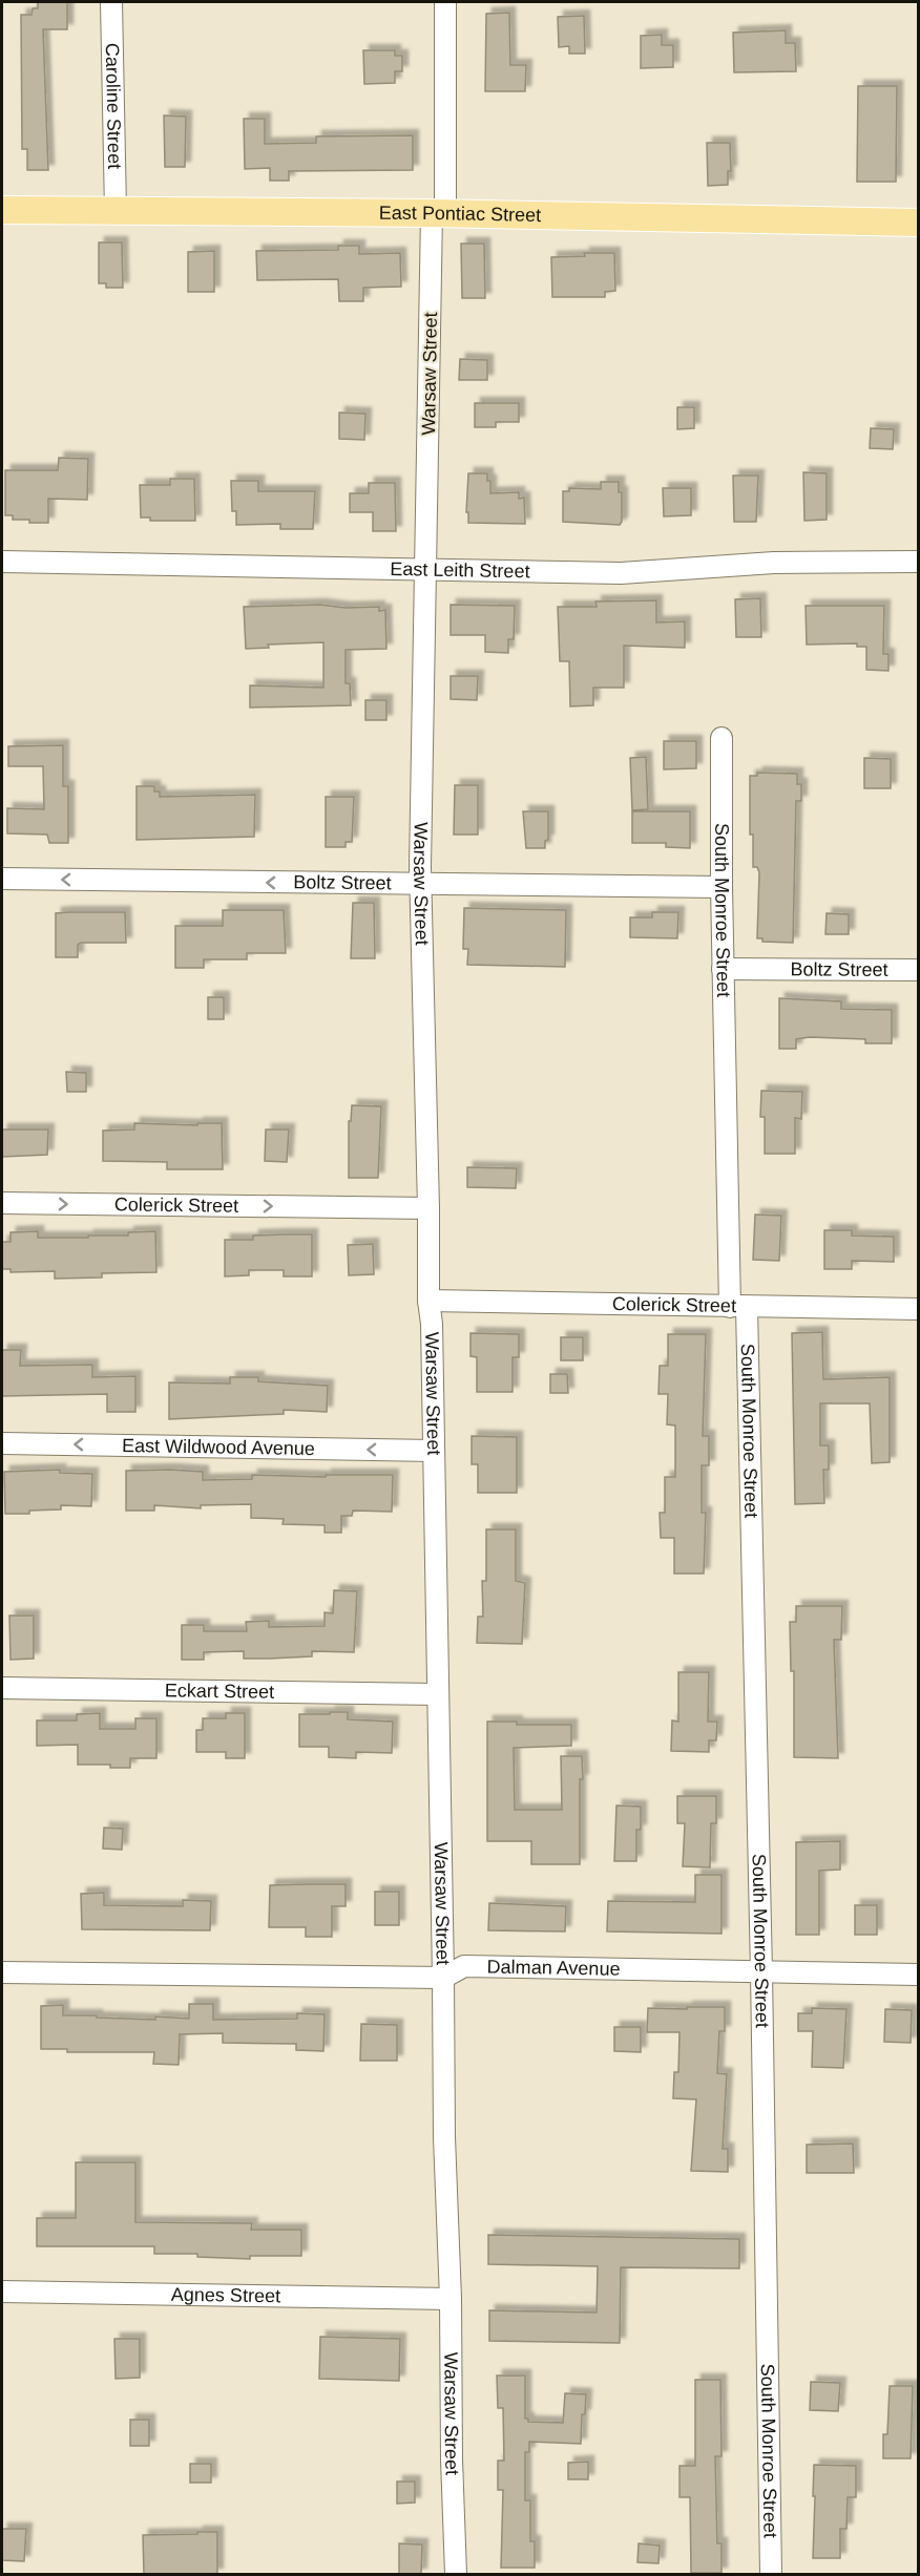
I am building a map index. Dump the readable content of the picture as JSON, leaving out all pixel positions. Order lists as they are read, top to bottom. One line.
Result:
{"streets":{"main road":["East Pontiac Street"],"street":["Caroline Street","Warsaw Street","East Leith Street","Boltz Street","South Monroe Street","Colerick Street","East Wildwood Avenue","Eckart Street","Dalman Avenue","Agnes Street"]},"crossings":[["Caroline Street","East Pontiac Street"],["East Pontiac Street","Warsaw Street"],["Warsaw Street","East Leith Street"],["Warsaw Street","Boltz Street"],["Warsaw Street","Colerick Street"],["Warsaw Street","East Wildwood Avenue"],["Warsaw Street","Eckart Street"],["Warsaw Street","Dalman Avenue"],["Warsaw Street","Agnes Street"],["Boltz Street","South Monroe Street"],["South Monroe Street","Colerick Street"],["South Monroe Street","Dalman Avenue"]],"one_way":["Boltz Street","Colerick Street","East Wildwood Avenue"]}
